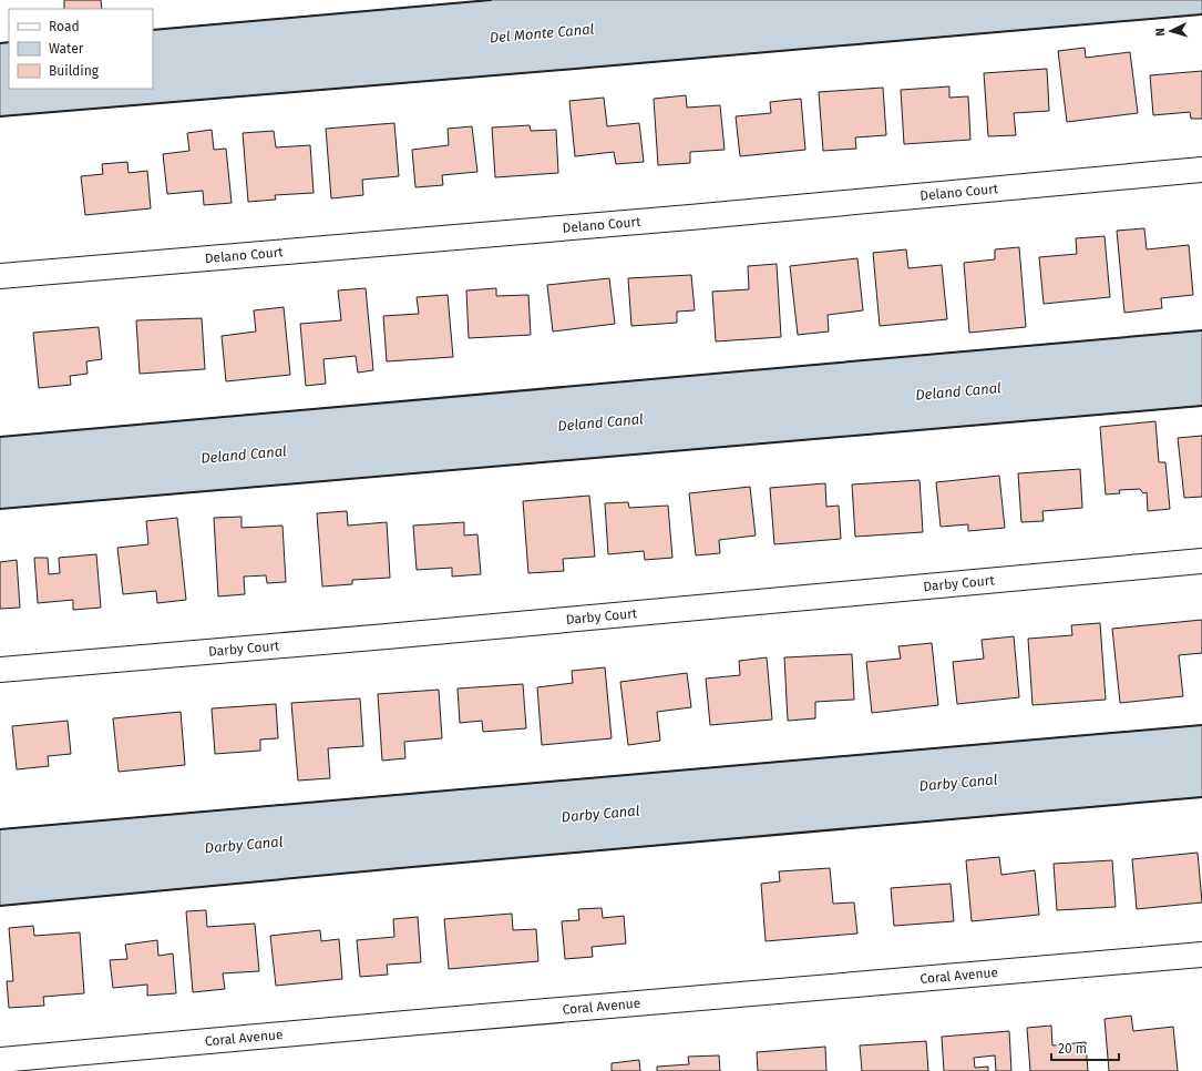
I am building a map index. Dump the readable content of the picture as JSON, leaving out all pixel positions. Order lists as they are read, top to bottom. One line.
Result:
{"streets":{"street":["Delano Court","Darby Court","Coral Avenue"]},"water":["Del Monte Canal","Deland Canal","Darby Canal"],"legend":["Road","Water","Building"],"scale_bar":"20 m","north":"left"}
